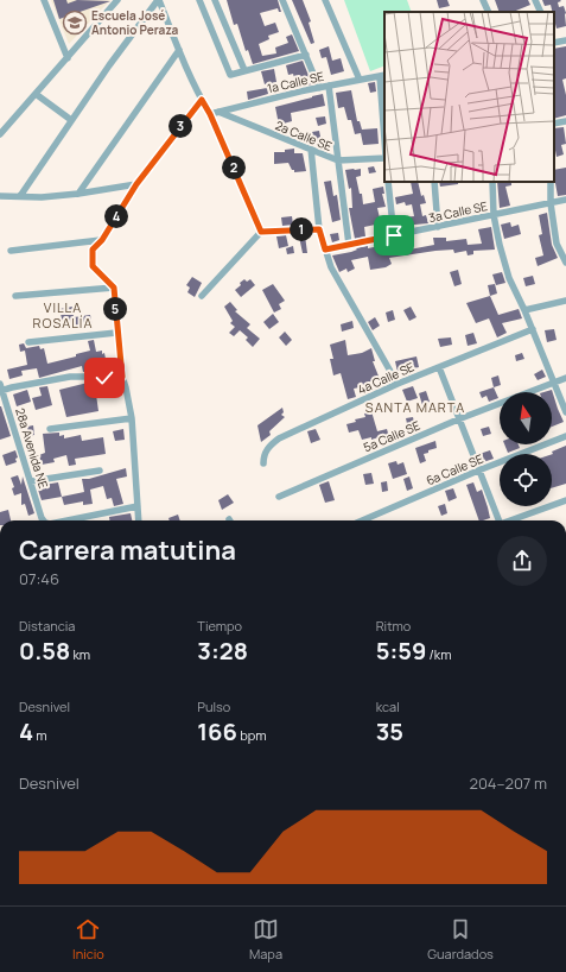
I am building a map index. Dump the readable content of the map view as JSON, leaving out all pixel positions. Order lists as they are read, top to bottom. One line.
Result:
{"streets":{"street":["1a Calle SE","2a Calle SE","3a Calle SE","4a Calle SE","5a Calle SE","28a Avenida NE","6a Calle SE"]},"crossings":[["1a Calle SE","2a Calle SE"]],"districts":["VILLA ROSALÍA","SANTA MARTA"],"places":{"school or university":["Escuela José Antonio Peraza"]},"north":"top","page":{"pins":["3","2","4","1","5"],"heading":["Carrera matutina","07:46"],"stats":[["Distancia","0.58 km"],["Tiempo","3:28"],["Ritmo","5:59 /km"],["Desnivel","4 m"],["Pulso","166 bpm"],["kcal","35"]],"chart":["Desnivel","204–207 m"],"tabs":["Inicio","Mapa","Guardados"]}}
